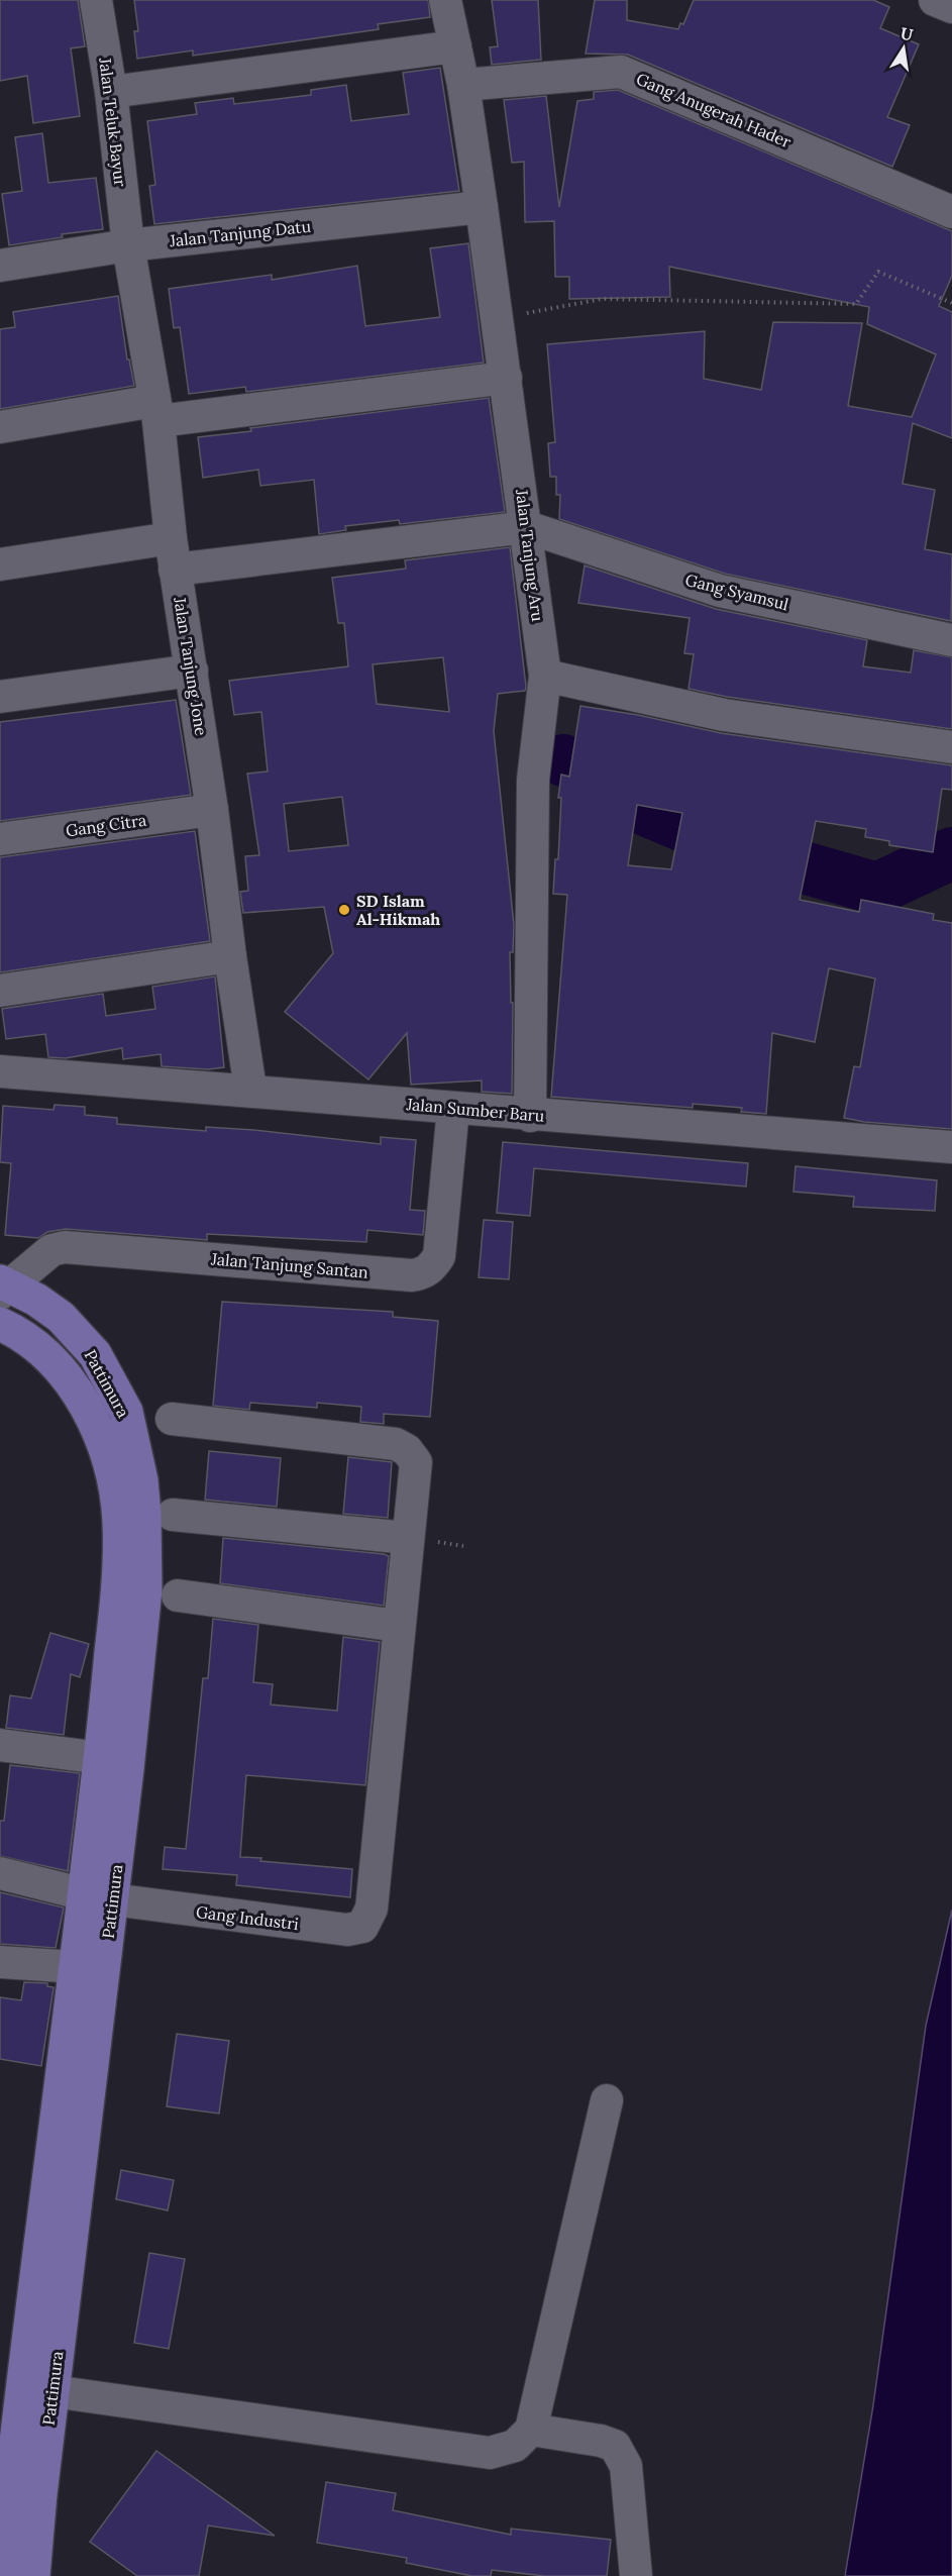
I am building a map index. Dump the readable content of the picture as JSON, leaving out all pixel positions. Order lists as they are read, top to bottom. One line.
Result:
{"streets":{"main road":["Pattimura"],"street":["Gang Anugerah Hader","Jalan Teluk Bayur","Jalan Tanjung Datu","Jalan Tanjung Aru","Gang Syamsul","Jalan Tanjung Jone","Gang Citra","Jalan Sumber Baru","Jalan Tanjung Santan","Gang Industri"]},"crossings":[["Gang Anugerah Hader","Jalan Tanjung Aru"],["Jalan Teluk Bayur","Jalan Tanjung Datu"],["Jalan Teluk Bayur","Jalan Tanjung Jone"],["Jalan Tanjung Datu","Jalan Tanjung Aru"],["Jalan Tanjung Datu","Jalan Tanjung Jone"],["Jalan Tanjung Aru","Gang Syamsul"],["Jalan Tanjung Aru","Jalan Sumber Baru"],["Jalan Tanjung Jone","Gang Citra"],["Jalan Tanjung Jone","Jalan Sumber Baru"],["Jalan Sumber Baru","Jalan Tanjung Santan"],["Jalan Tanjung Santan","Pattimura"],["Pattimura","Gang Industri"]],"places":["SD Islam Al-Hikmah"],"north":"top"}
